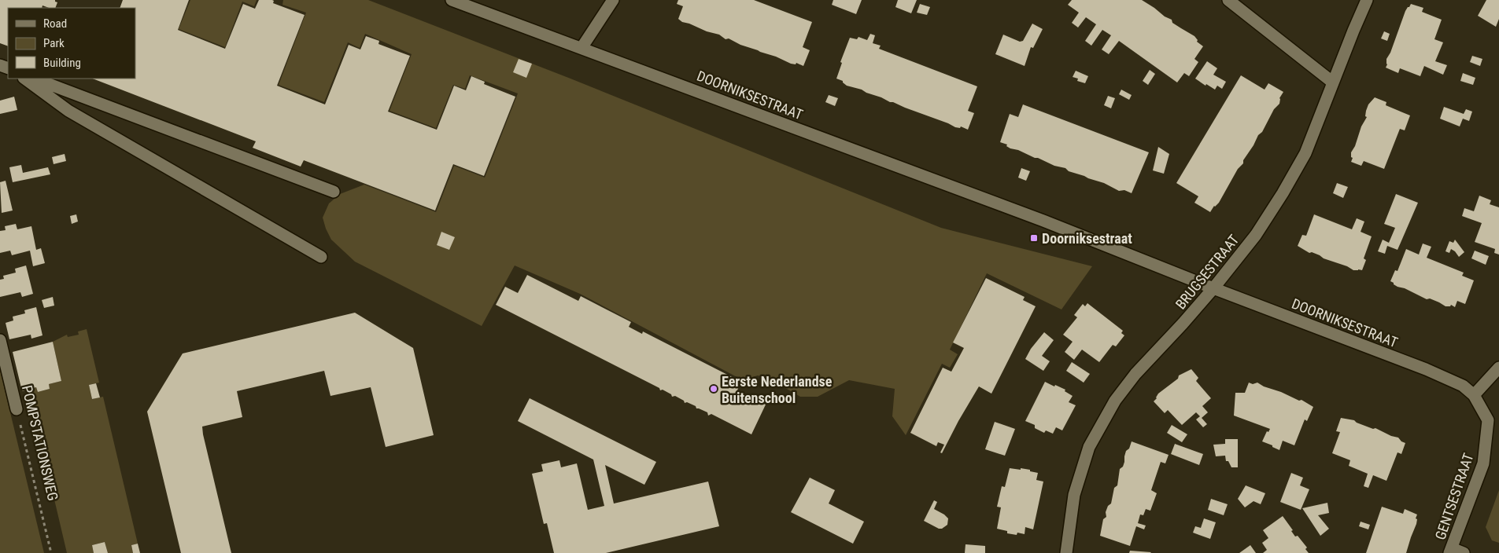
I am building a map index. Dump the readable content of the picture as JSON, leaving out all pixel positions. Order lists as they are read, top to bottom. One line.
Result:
{"streets":{"street":["DOORNIKSESTRAAT","BRUGSESTRAAT","POMPSTATIONSWEG","GENTSESTRAAT"]},"crossings":[["DOORNIKSESTRAAT","BRUGSESTRAAT"],["DOORNIKSESTRAAT","GENTSESTRAAT"]],"places":{"transit":["Doorniksestraat"],"other":["Eerste Nederlandse Buitenschool"]},"legend":["Road","Park","Building"]}
